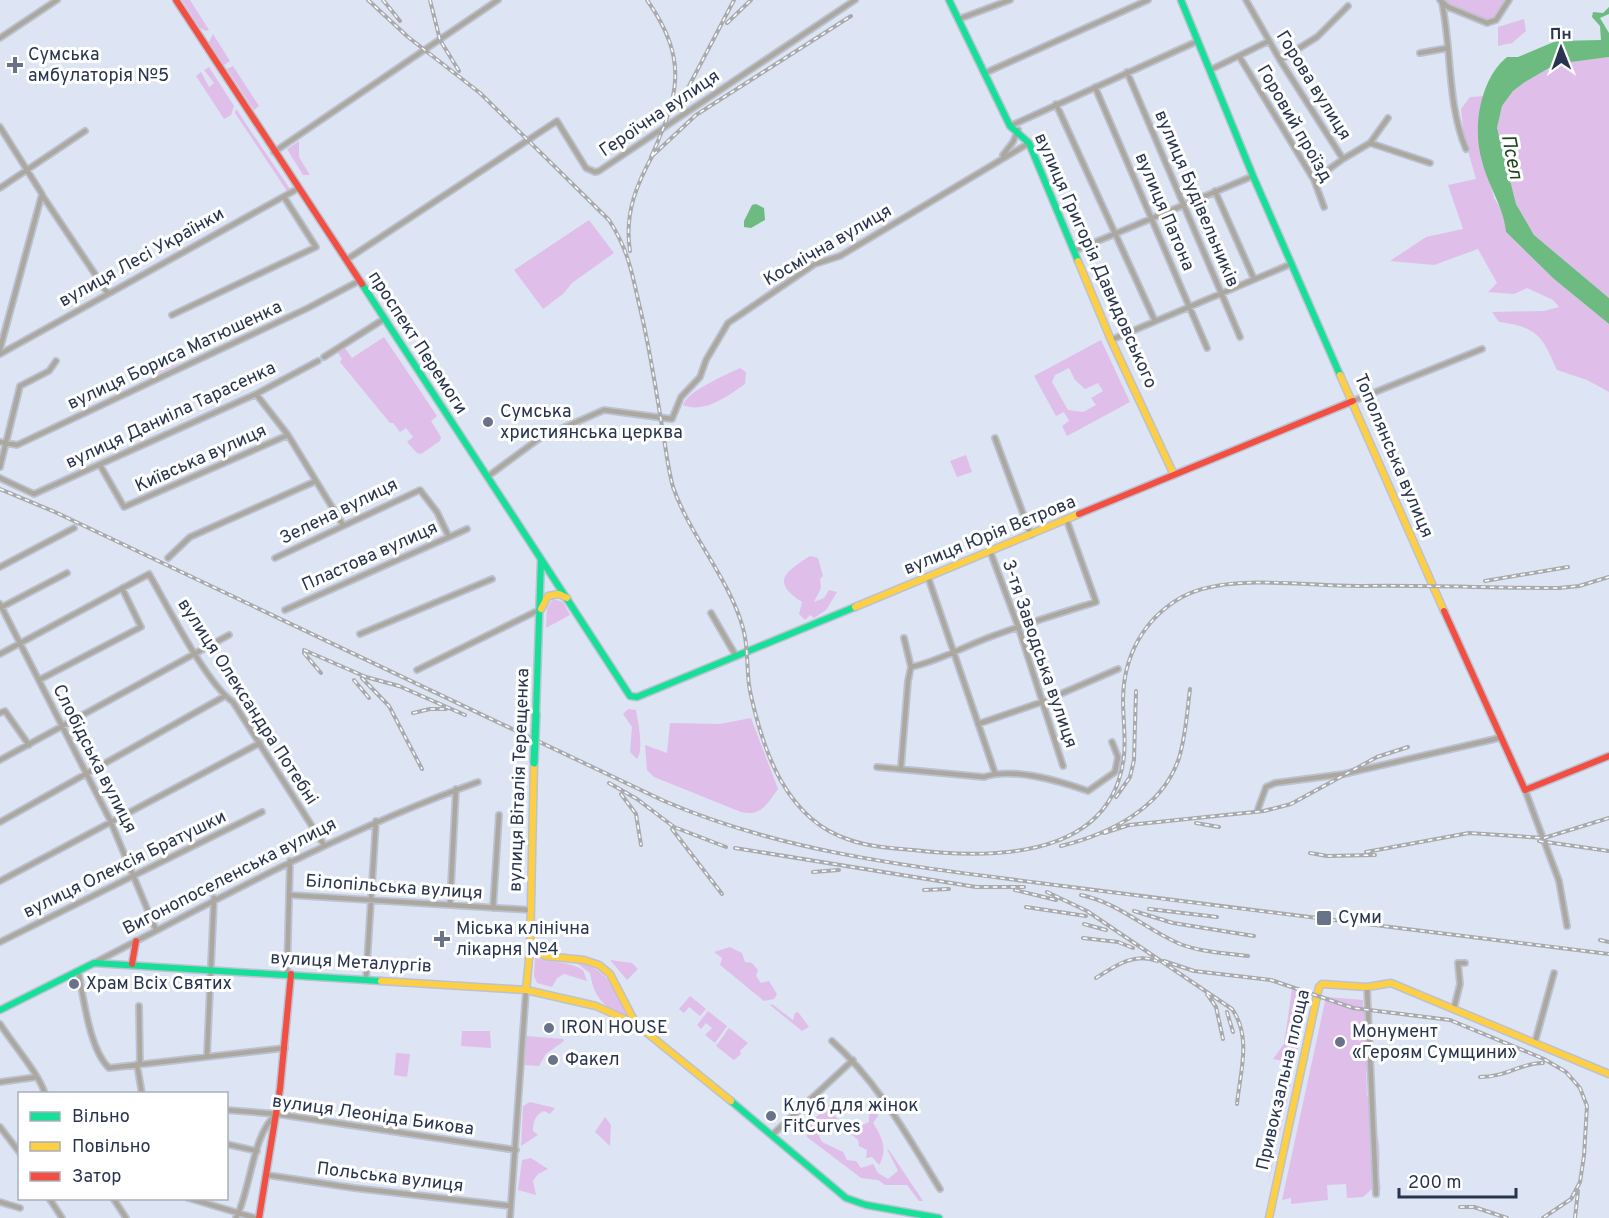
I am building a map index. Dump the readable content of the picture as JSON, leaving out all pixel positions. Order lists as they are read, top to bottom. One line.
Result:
{"streets":{"main road":["вулиця Григорія Давидовського","проспект Перемоги","Тополянська вулиця","вулиця Юрія Вєтрова","вулиця Віталія Терещенка","Вигонопоселенська вулиця","вулиця Металургів","Привокзальна площа"],"street":["Горова вулиця","Героїчна вулиця","Горовий проїзд","вулиця Будівельників","вулиця Патона","Космічна вулиця","вулиця Лесі Українки","вулиця Бориса Матюшенка","вулиця Даниіла Тарасенка","Київська вулиця","Зелена вулиця","Пластова вулиця","3-тя Заводська вулиця","вулиця Олександра Потебні","Слобідська вулиця","вулиця Олексія Братушки","Білопільська вулиця","вулиця Леоніда Бикова","Польська вулиця"]},"crossings":[["Героїчна вулиця","проспект Перемоги"],["Космічна вулиця","вулиця Григорія Давидовського"],["Космічна вулиця","проспект Перемоги"],["вулиця Лесі Українки","проспект Перемоги"],["вулиця Григорія Давидовського","вулиця Юрія Вєтрова"],["проспект Перемоги","вулиця Бориса Матюшенка"],["проспект Перемоги","вулиця Юрія Вєтрова"],["проспект Перемоги","вулиця Віталія Терещенка"],["вулиця Даниіла Тарасенка","Київська вулиця"],["Тополянська вулиця","вулиця Юрія Вєтрова"],["Зелена вулиця","Пластова вулиця"],["вулиця Юрія Вєтрова","3-тя Заводська вулиця"],["вулиця Олександра Потебні","Вигонопоселенська вулиця"],["Слобідська вулиця","вулиця Олексія Братушки"],["Слобідська вулиця","Вигонопоселенська вулиця"],["вулиця Віталія Терещенка","Білопільська вулиця"],["вулиця Віталія Терещенка","вулиця Металургів"],["вулиця Віталія Терещенка","вулиця Леоніда Бикова"],["вулиця Віталія Терещенка","Польська вулиця"],["Вигонопоселенська вулиця","вулиця Металургів"]],"water":["Псел"],"places":{"health":["Сумська амбулаторія №5","Міська клінічна лікарня №4"],"other":["Сумська християнська церква","Храм Всіх Святих","IRON HOUSE","Монумент «Героям Сумщини»","Факел","Клуб для жінок FitCurves"],"transit":["Суми"]},"legend":["Вільно","Повільно","Затор"],"scale_bar":"200 m","north":"top"}
